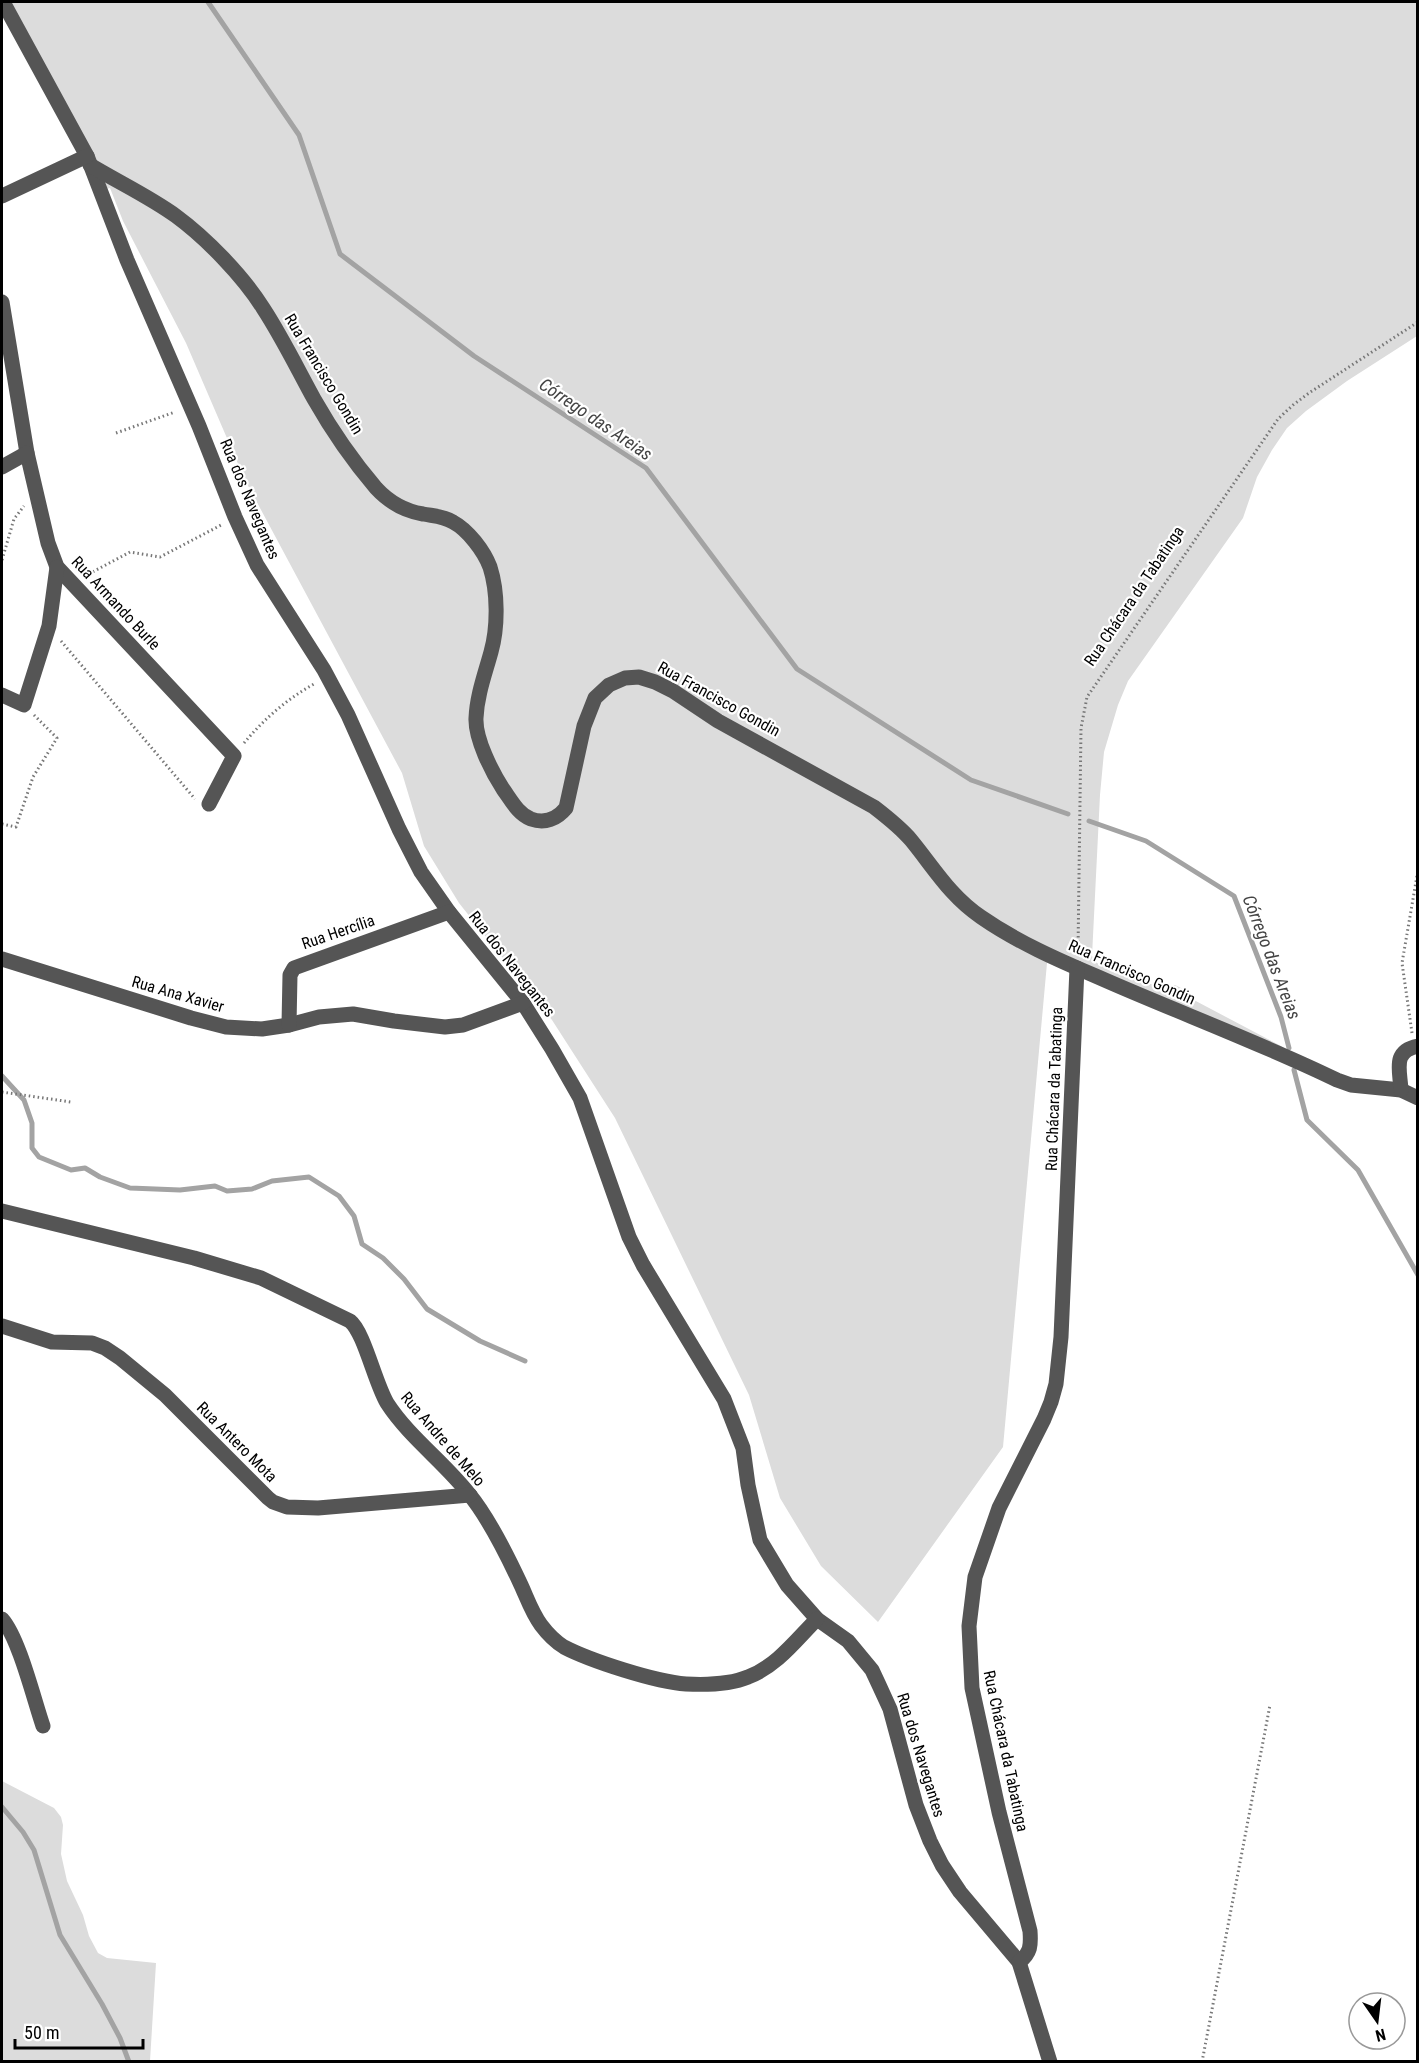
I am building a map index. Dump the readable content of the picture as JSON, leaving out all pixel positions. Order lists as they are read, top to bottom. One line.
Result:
{"streets":{"street":["Rua Francisco Gondin","Rua dos Navegantes","Rua Chácara da Tabatinga","Rua Armando Burle","Rua Hercília","Rua Ana Xavier","Rua Andre de Melo","Rua Antero Mota"]},"crossings":[["Rua Francisco Gondin","Rua dos Navegantes"],["Rua Francisco Gondin","Rua Chácara da Tabatinga"],["Rua dos Navegantes","Rua Chácara da Tabatinga"],["Rua dos Navegantes","Rua Hercília"],["Rua dos Navegantes","Rua Ana Xavier"],["Rua dos Navegantes","Rua Andre de Melo"],["Rua Hercília","Rua Ana Xavier"],["Rua Andre de Melo","Rua Antero Mota"]],"water":["Córrego das Areias"],"scale_bar":"50 m","north":"bottom"}
